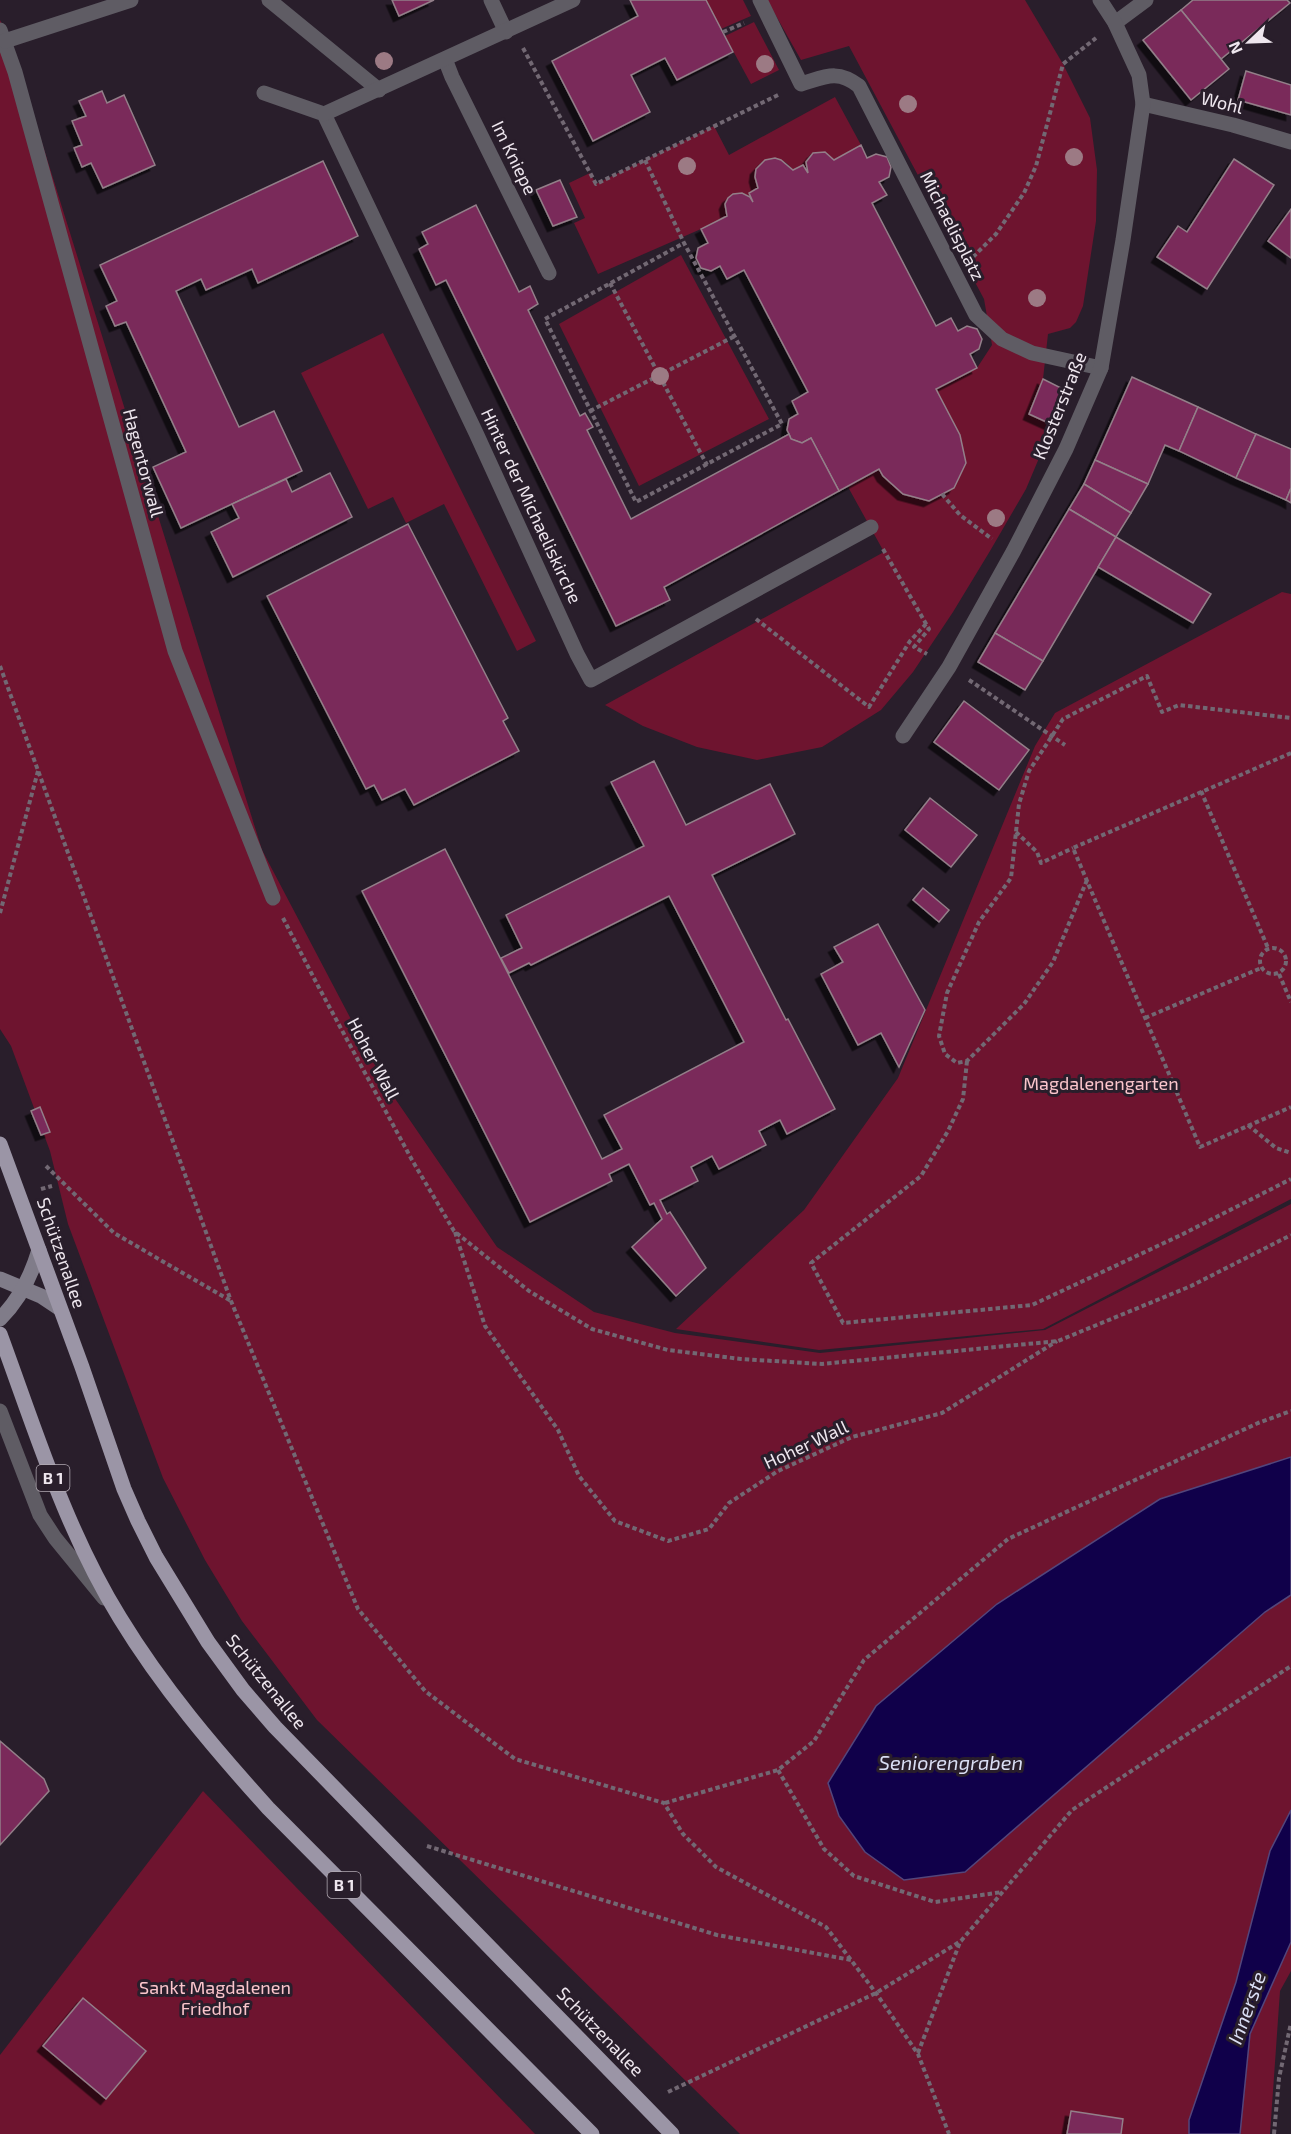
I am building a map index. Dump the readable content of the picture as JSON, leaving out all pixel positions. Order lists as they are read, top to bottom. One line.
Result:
{"streets":{"main road":["Schützenallee","B 1"],"street":["Wohl","Im Kniepe","Michaelisplatz","Klosterstraße","Hagentorwall","Hinter der Michaeliskirche"],"path":["Hoher Wall"]},"crossings":[["Wohl","Klosterstraße"],["Michaelisplatz","Klosterstraße"],["Hagentorwall","Hoher Wall"]],"water":["Seniorengraben","Innerste"],"parks":["Magdalenengarten","Sankt Magdalenen Friedhof"],"north":"bottom left"}
